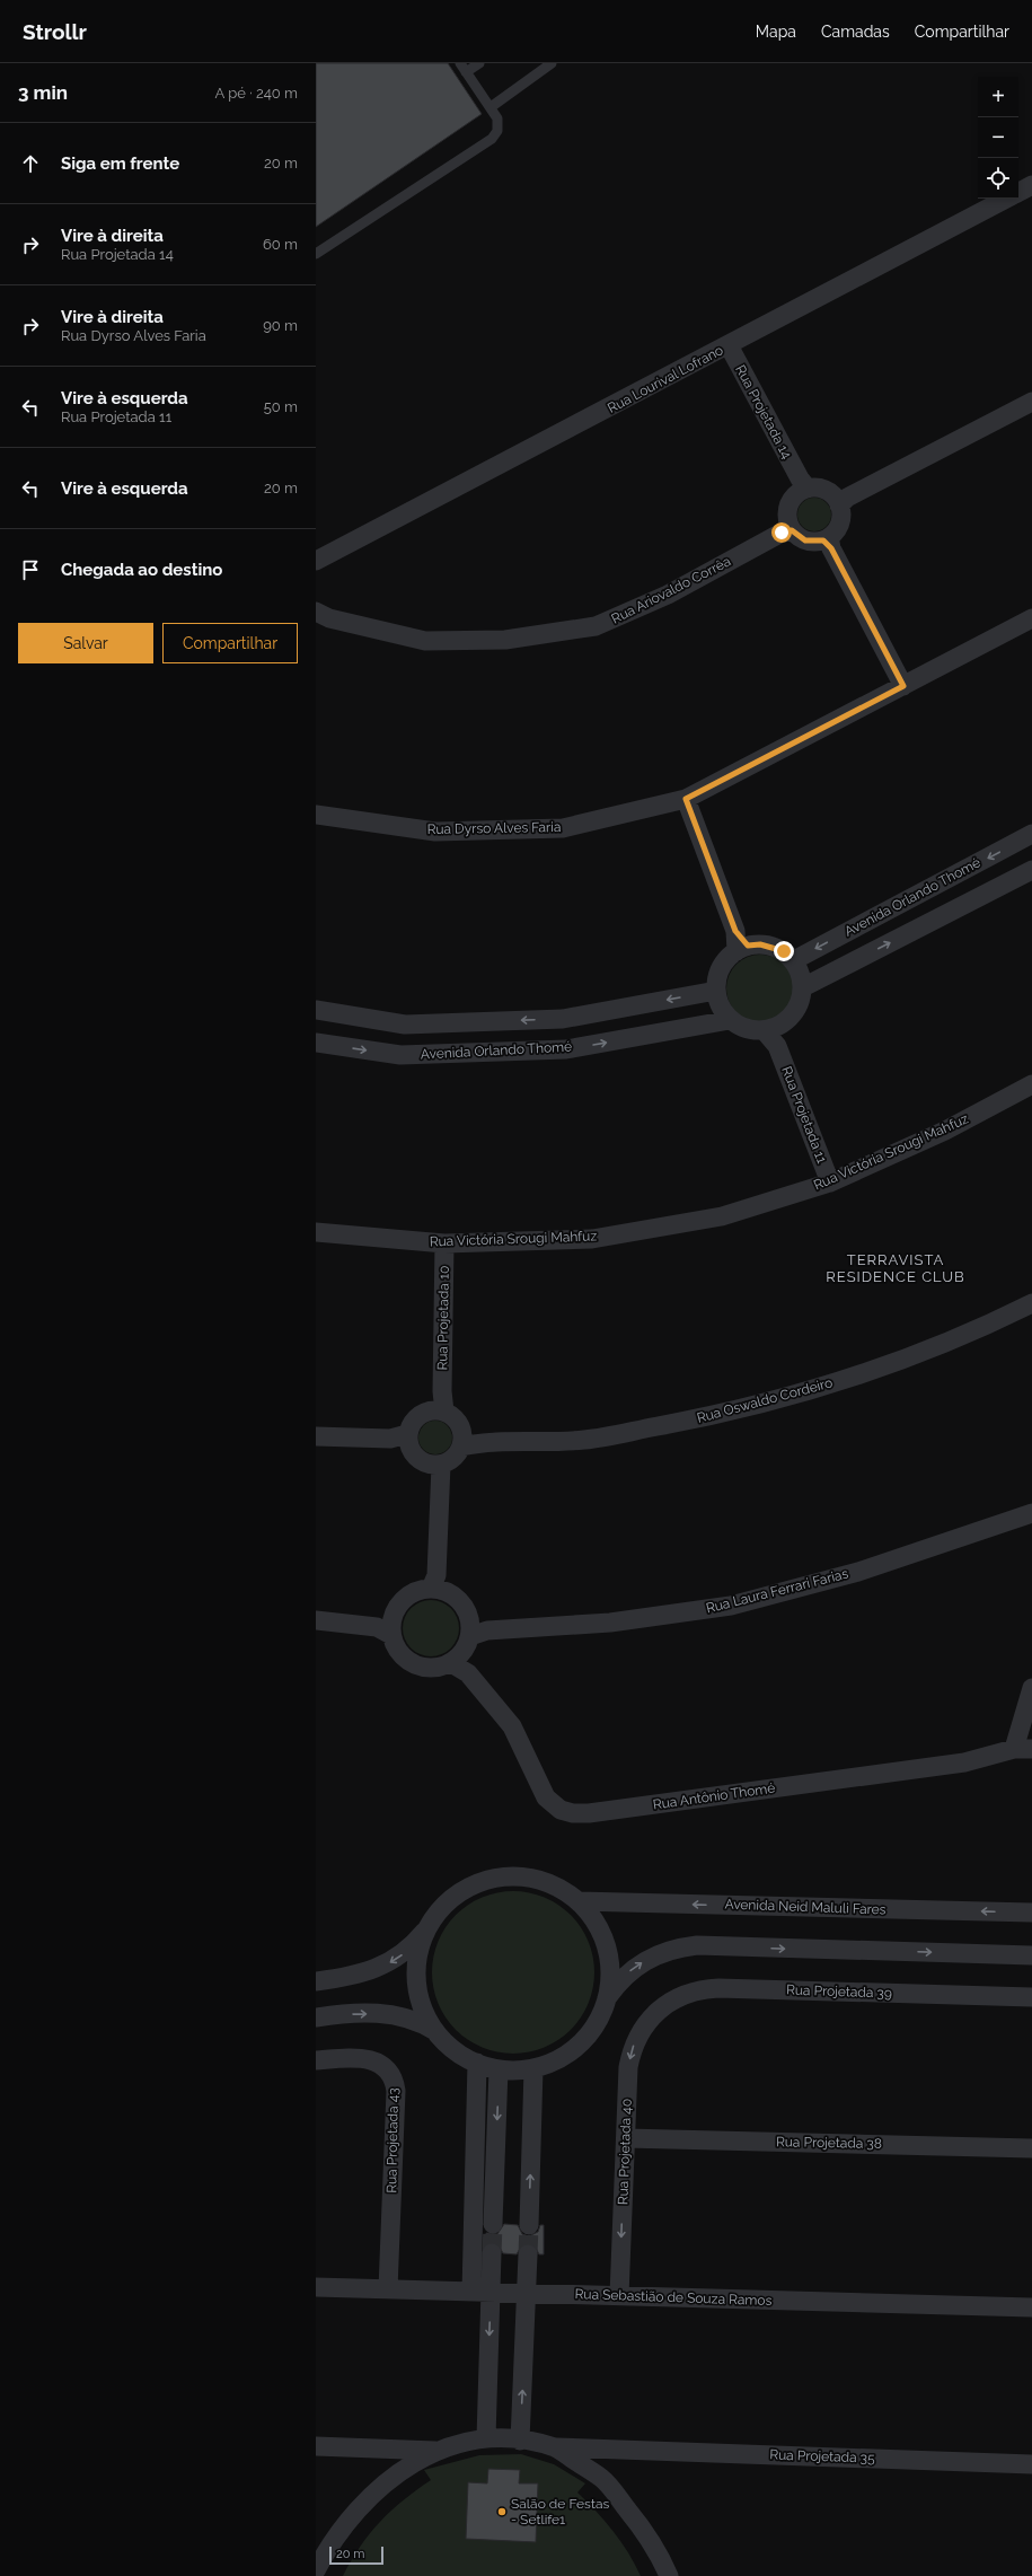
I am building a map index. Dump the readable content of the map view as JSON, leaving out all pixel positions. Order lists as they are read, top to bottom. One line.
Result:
{"streets":{"street":["Rua Lourival Lofrano","Rua Projetada 14","Rua Ariovaldo Corrêa","Rua Dyrso Alves Faria","Avenida Orlando Thomé","Rua Projetada 11","Rua Victória Srougi Mahfuz","Rua Projetada 10","Rua Oswaldo Cordeiro","Rua Laura Ferrari Farias","Rua Antônio Thomé","Avenida Neid Maluli Fares","Rua Projetada 39","Rua Projetada 43","Rua Projetada 38","Rua Projetada 40","Rua Sebastião de Souza Ramos","Rua Projetada 35"]},"crossings":[["Rua Lourival Lofrano","Rua Projetada 14"],["Rua Projetada 14","Rua Ariovaldo Corrêa"],["Avenida Orlando Thomé","Rua Projetada 11"],["Rua Projetada 11","Rua Victória Srougi Mahfuz"],["Rua Victória Srougi Mahfuz","Rua Projetada 10"],["Rua Projetada 10","Rua Oswaldo Cordeiro"],["Rua Laura Ferrari Farias","Rua Antônio Thomé"],["Rua Projetada 39","Rua Projetada 40"],["Rua Projetada 43","Rua Sebastião de Souza Ramos"],["Rua Projetada 38","Rua Projetada 40"],["Rua Projetada 40","Rua Sebastião de Souza Ramos"]],"districts":["TERRAVISTA RESIDENCE CLUB"],"places":["Salão de Festas - Setlife1"],"scale_bar":"20 m","page":{"header":"Strollr","nav":["Mapa","Camadas","Compartilhar"],"heading":["3 min","A pé · 240 m"],"map_buttons":["+","−"],"list":[["Siga em frente","20 m"],["Vire à direita","Rua Projetada 14","60 m"],["Vire à direita","Rua Dyrso Alves Faria","90 m"],["Vire à esquerda","Rua Projetada 11","50 m"],["Vire à esquerda","20 m"],"Chegada ao destino"],"buttons":["Salvar","Compartilhar"],"scale":"20 m"}}
